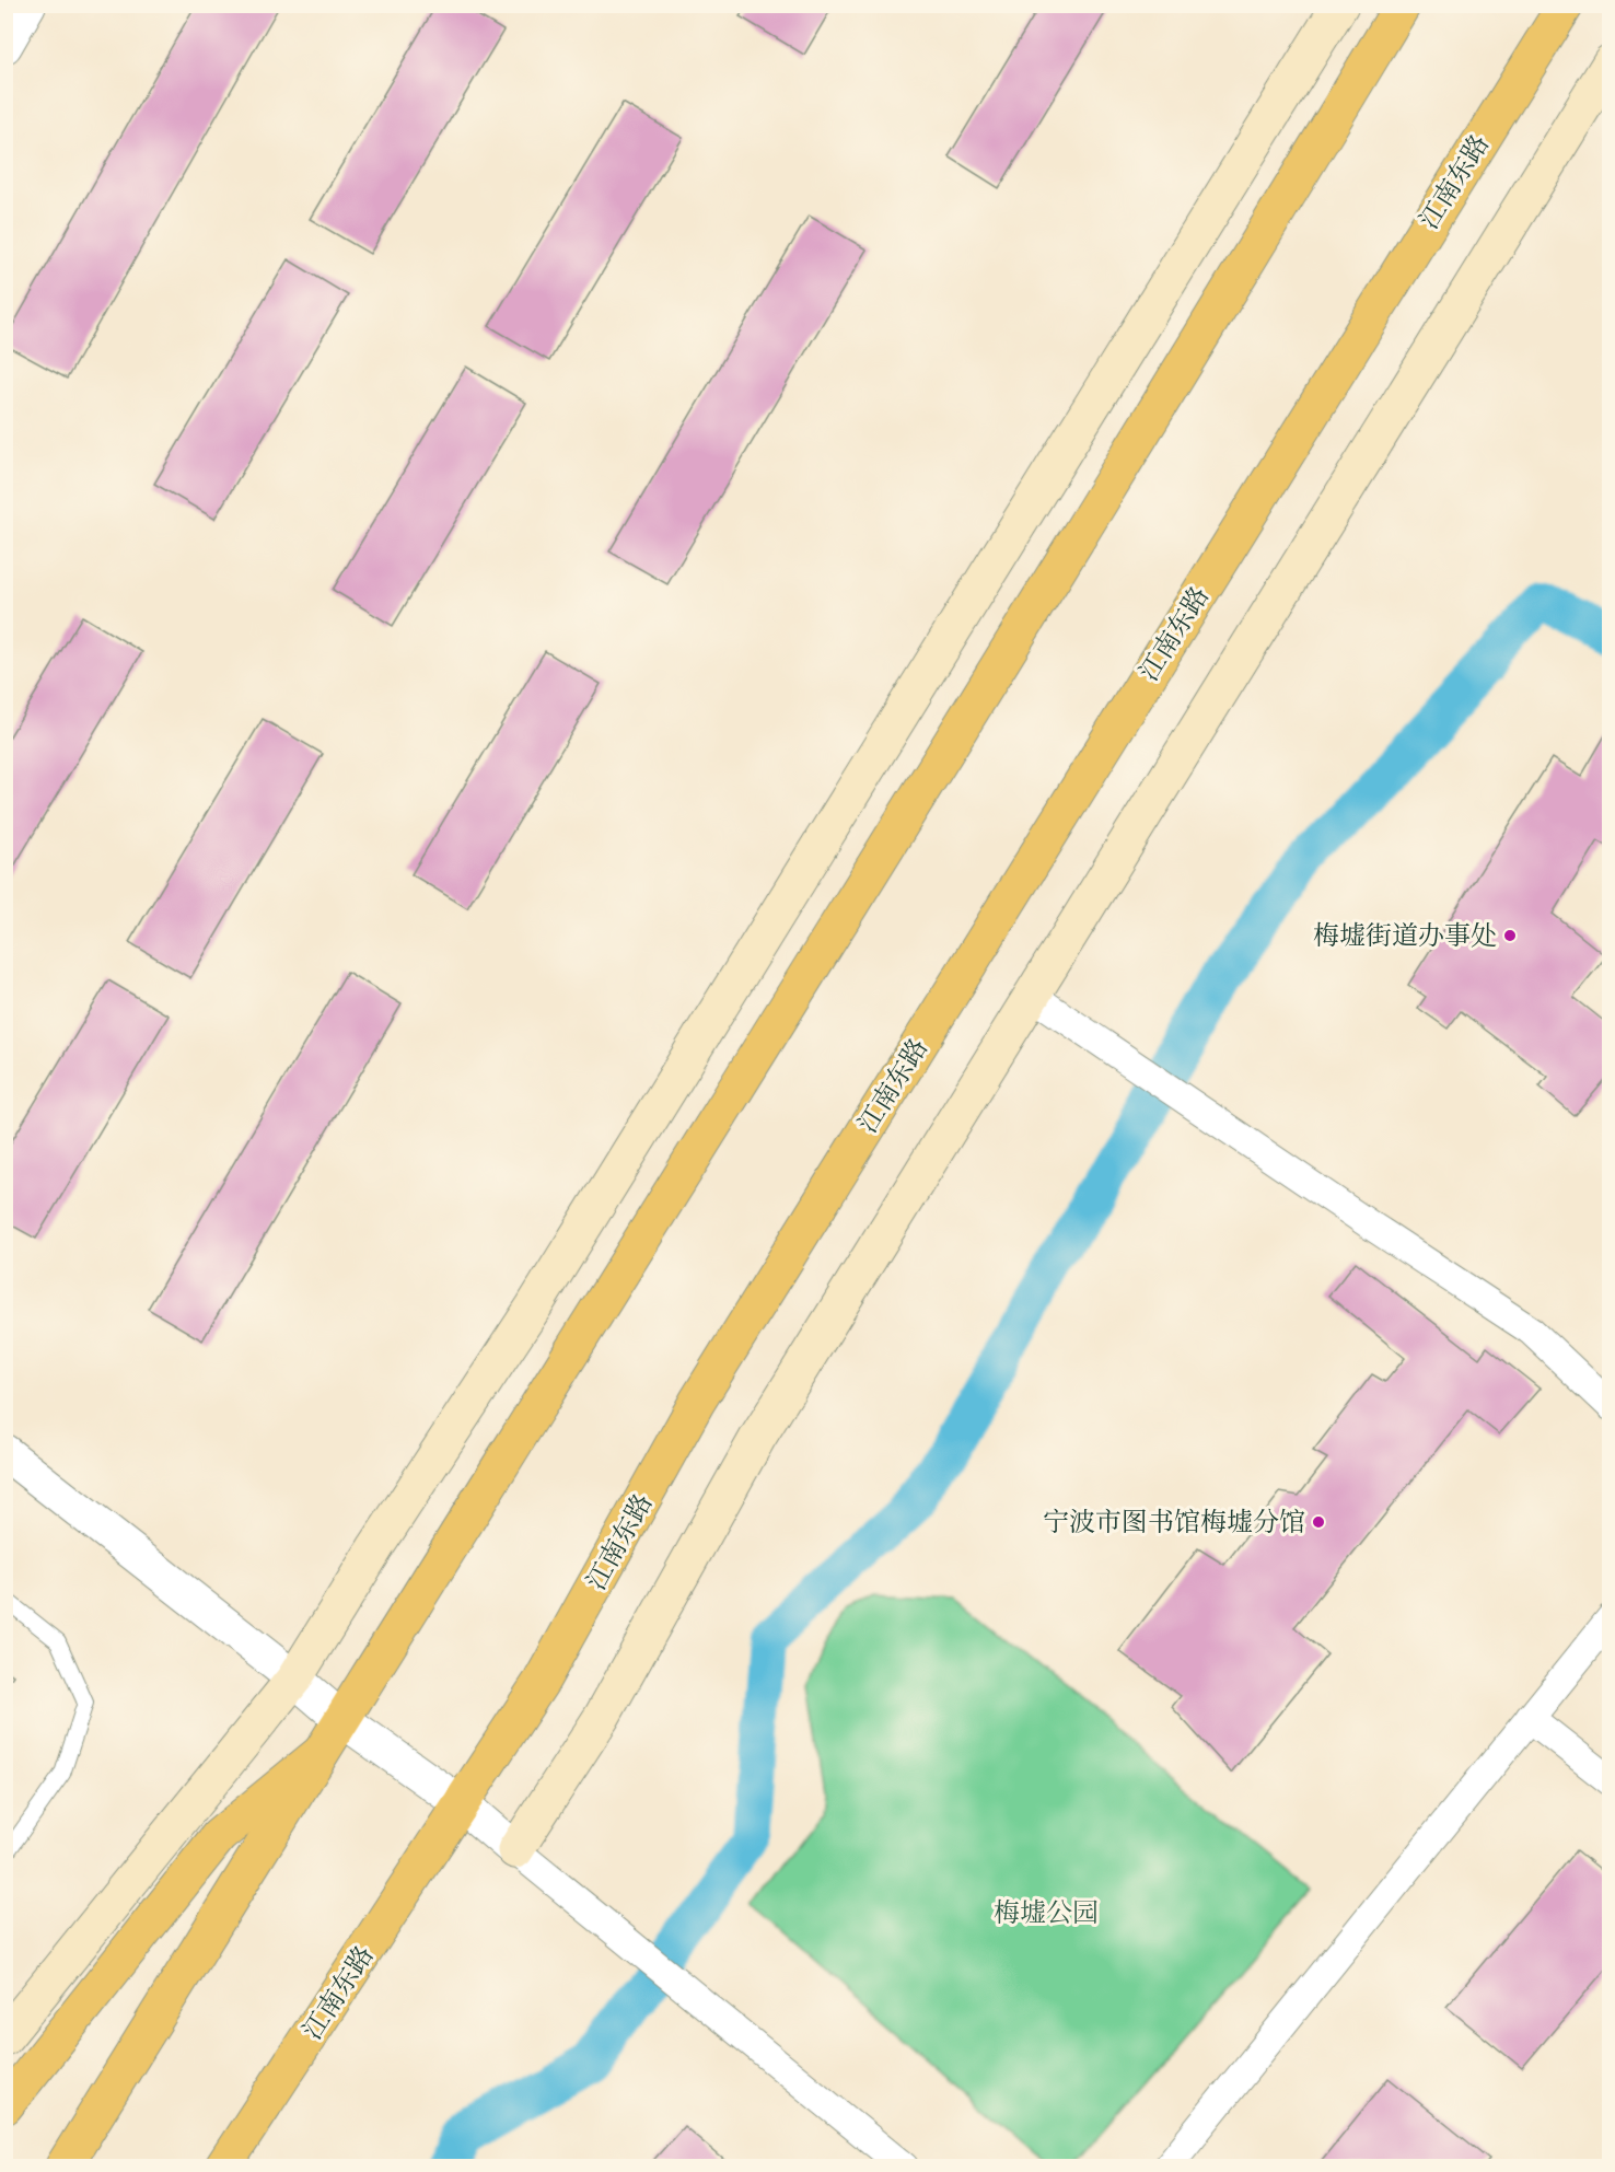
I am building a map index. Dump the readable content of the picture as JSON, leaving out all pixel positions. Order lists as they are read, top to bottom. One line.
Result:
{"streets":{"main road":["江南东路"]},"parks":["梅墟公园"],"places":["梅墟街道办事处","宁波市图书馆梅墟分馆"]}
